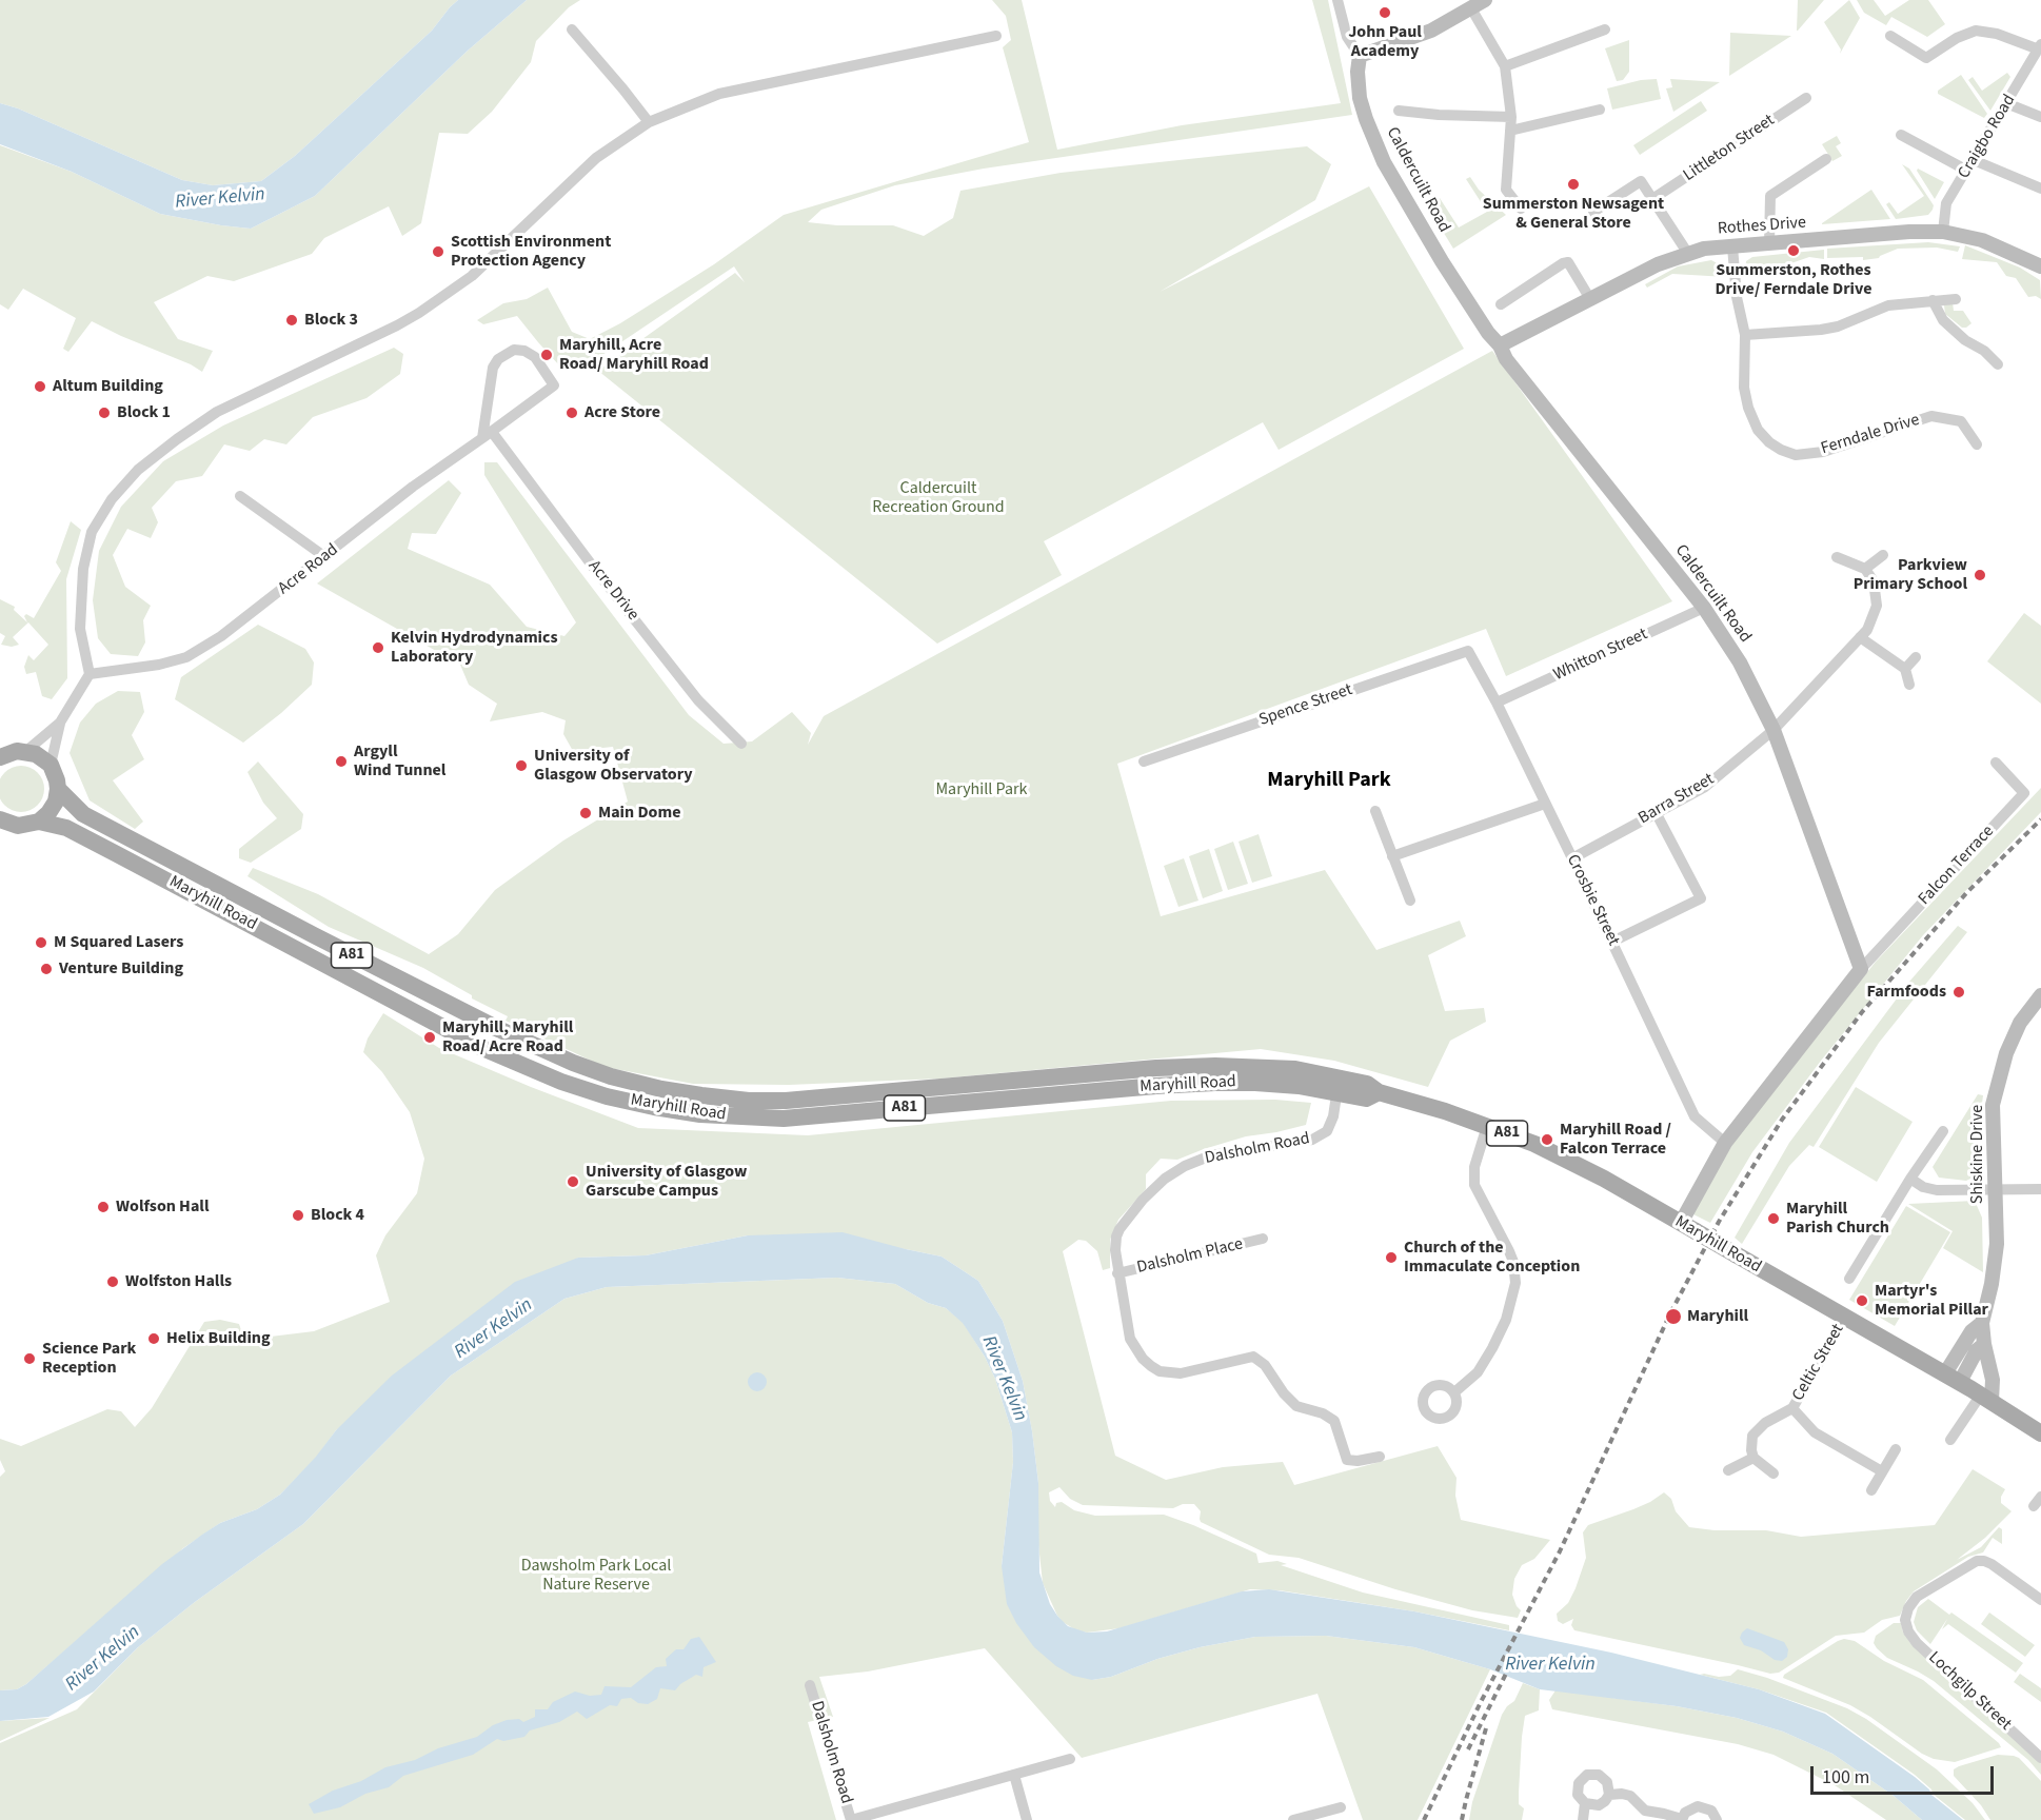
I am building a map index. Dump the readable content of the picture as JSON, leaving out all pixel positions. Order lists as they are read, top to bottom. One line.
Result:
{"streets":{"main road":["Maryhill Road","A81"],"street":["Craigbo Road","Littleton Street","Caldercuilt Road","Rothes Drive","Ferndale Drive","Acre Road","Acre Drive","Whitton Street","Spence Street","Barra Street","Falcon Terrace","Crosbie Street","Dalsholm Road","Shiskine Drive","Dalsholm Place","Celtic Street","Lochgilp Street"]},"crossings":[["Craigbo Road","Rothes Drive"],["Caldercuilt Road","Rothes Drive"],["Caldercuilt Road","Whitton Street"],["Caldercuilt Road","Barra Street"],["Caldercuilt Road","Falcon Terrace"],["Rothes Drive","Ferndale Drive"],["Acre Road","Acre Drive"],["Whitton Street","Crosbie Street"],["Spence Street","Crosbie Street"],["Barra Street","Crosbie Street"],["Maryhill Road","A81"],["Maryhill Road","Dalsholm Road"],["Maryhill Road","Shiskine Drive"],["Maryhill Road","Celtic Street"],["Dalsholm Road","Dalsholm Place"]],"districts":["Maryhill Park"],"water":["River Kelvin"],"parks":["Caldercuilt Recreation Ground","Maryhill Park","Dawsholm Park Local Nature Reserve"],"places":["John Paul Academy","Summerston Newsagent & General Store","Summerston, Rothes Drive/ Ferndale Drive","Scottish Environment Protection Agency","Block 3","Maryhill, Acre Road/ Maryhill Road","Altum Building","Block 1","Acre Store","Parkview Primary School","Kelvin Hydrodynamics Laboratory","Argyll Wind Tunnel","University of Glasgow Observatory","Main Dome","M Squared Lasers","Venture Building","Farmfoods","Maryhill, Maryhill Road/ Acre Road","Maryhill Road / Falcon Terrace","University of Glasgow Garscube Campus","Wolfson Hall","Block 4","Maryhill Parish Church","Church of the Immaculate Conception","Wolfston Halls","Martyr's Memorial Pillar","Maryhill","Helix Building","Science Park Reception"],"scale_bar":"100 m"}
